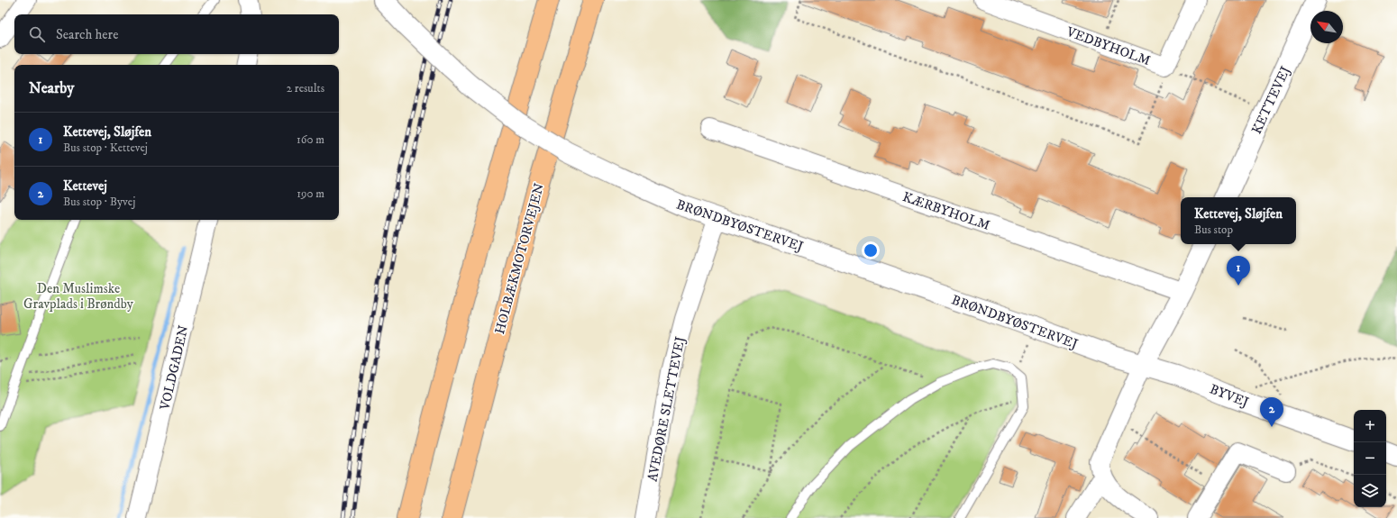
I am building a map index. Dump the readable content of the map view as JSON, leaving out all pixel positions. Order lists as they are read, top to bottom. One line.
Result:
{"streets":{"highway":["HOLBÆKMOTORVEJEN"],"street":["VEDBYHOLM","KETTEVEJ","KÆRBYHOLM","BRØNDBYØSTERVEJ","VOLDGADEN","BYVEJ","AVEDØRE SLETTEVEJ"]},"crossings":[["BRØNDBYØSTERVEJ","BYVEJ"],["BRØNDBYØSTERVEJ","AVEDØRE SLETTEVEJ"]],"parks":["Den Muslimske Gravplads i Brøndby"],"north":"top left","page":{"search":"Search here","heading":["Nearby","2 results"],"list":[{"mark":"1","name":"Kettevej, Sløjfen","note":"Bus stop · Kettevej","value":"160 m"},{"mark":"2","name":"Kettevej","note":"Bus stop · Byvej","value":"190 m"}],"popup":["Kettevej, Sløjfen","Bus stop"],"pins":["1","2"],"map_buttons":["+","−"]}}
